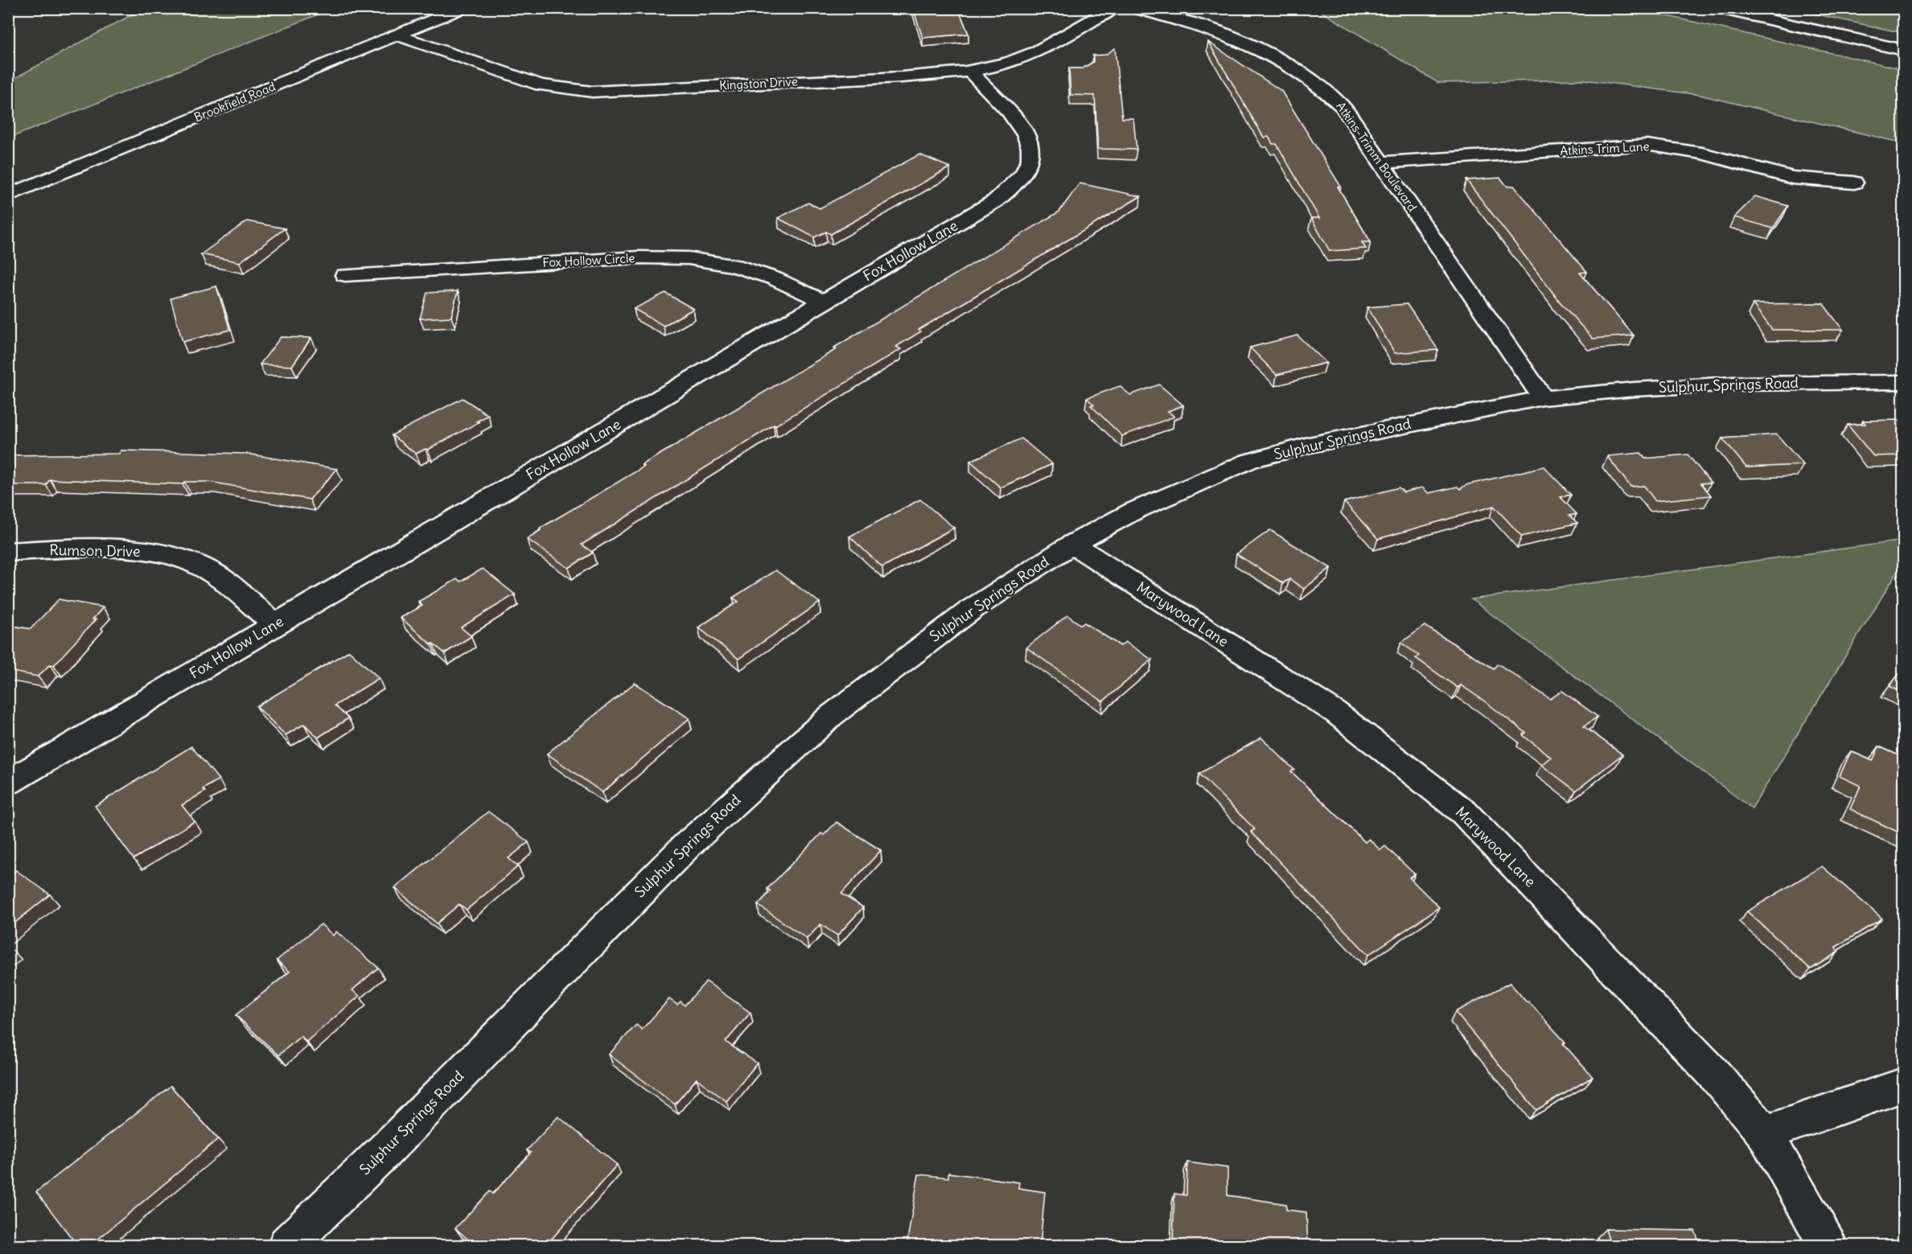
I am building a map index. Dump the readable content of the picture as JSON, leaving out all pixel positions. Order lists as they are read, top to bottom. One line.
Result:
{"streets":{"main road":["Kingston Drive","Brookfield Road","Atkins Trim Lane","Atkins-Trimm Boulevard","Fox Hollow Lane","Fox Hollow Circle","Sulphur Springs Road","Rumson Drive","Marywood Lane"]},"crossings":[["Kingston Drive","Brookfield Road"],["Kingston Drive","Fox Hollow Lane"],["Atkins Trim Lane","Atkins-Trimm Boulevard"],["Atkins-Trimm Boulevard","Sulphur Springs Road"],["Fox Hollow Lane","Fox Hollow Circle"],["Fox Hollow Lane","Rumson Drive"],["Sulphur Springs Road","Marywood Lane"]]}
